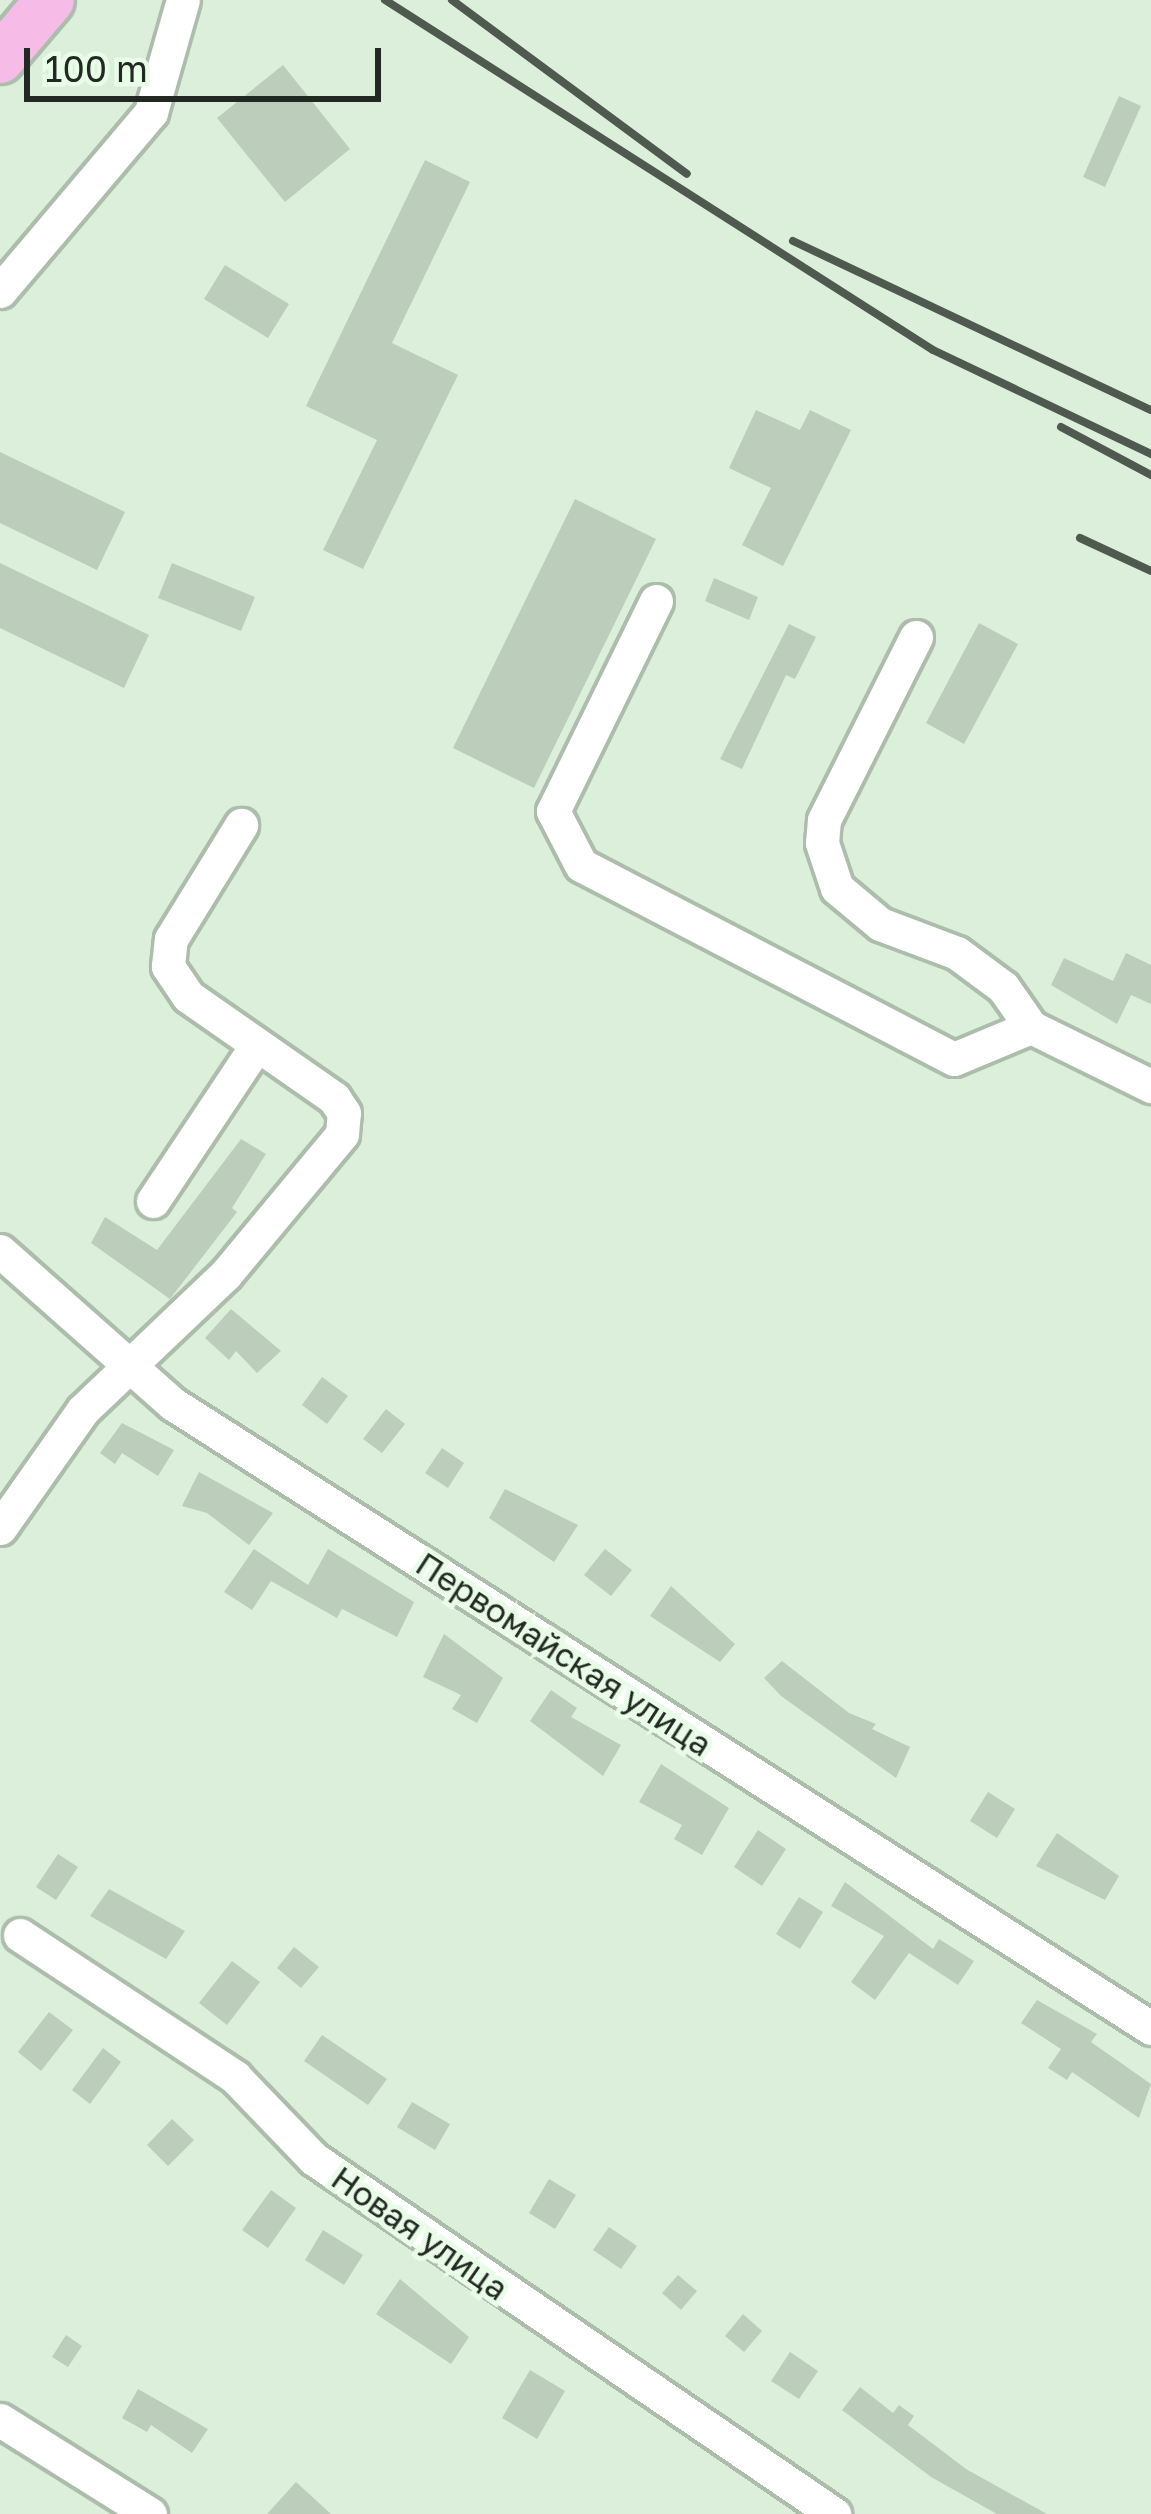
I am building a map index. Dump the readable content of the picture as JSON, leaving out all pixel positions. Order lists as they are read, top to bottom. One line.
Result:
{"streets":{"street":["Первомайская улица","Новая улица"]},"scale_bar":"100 m"}
